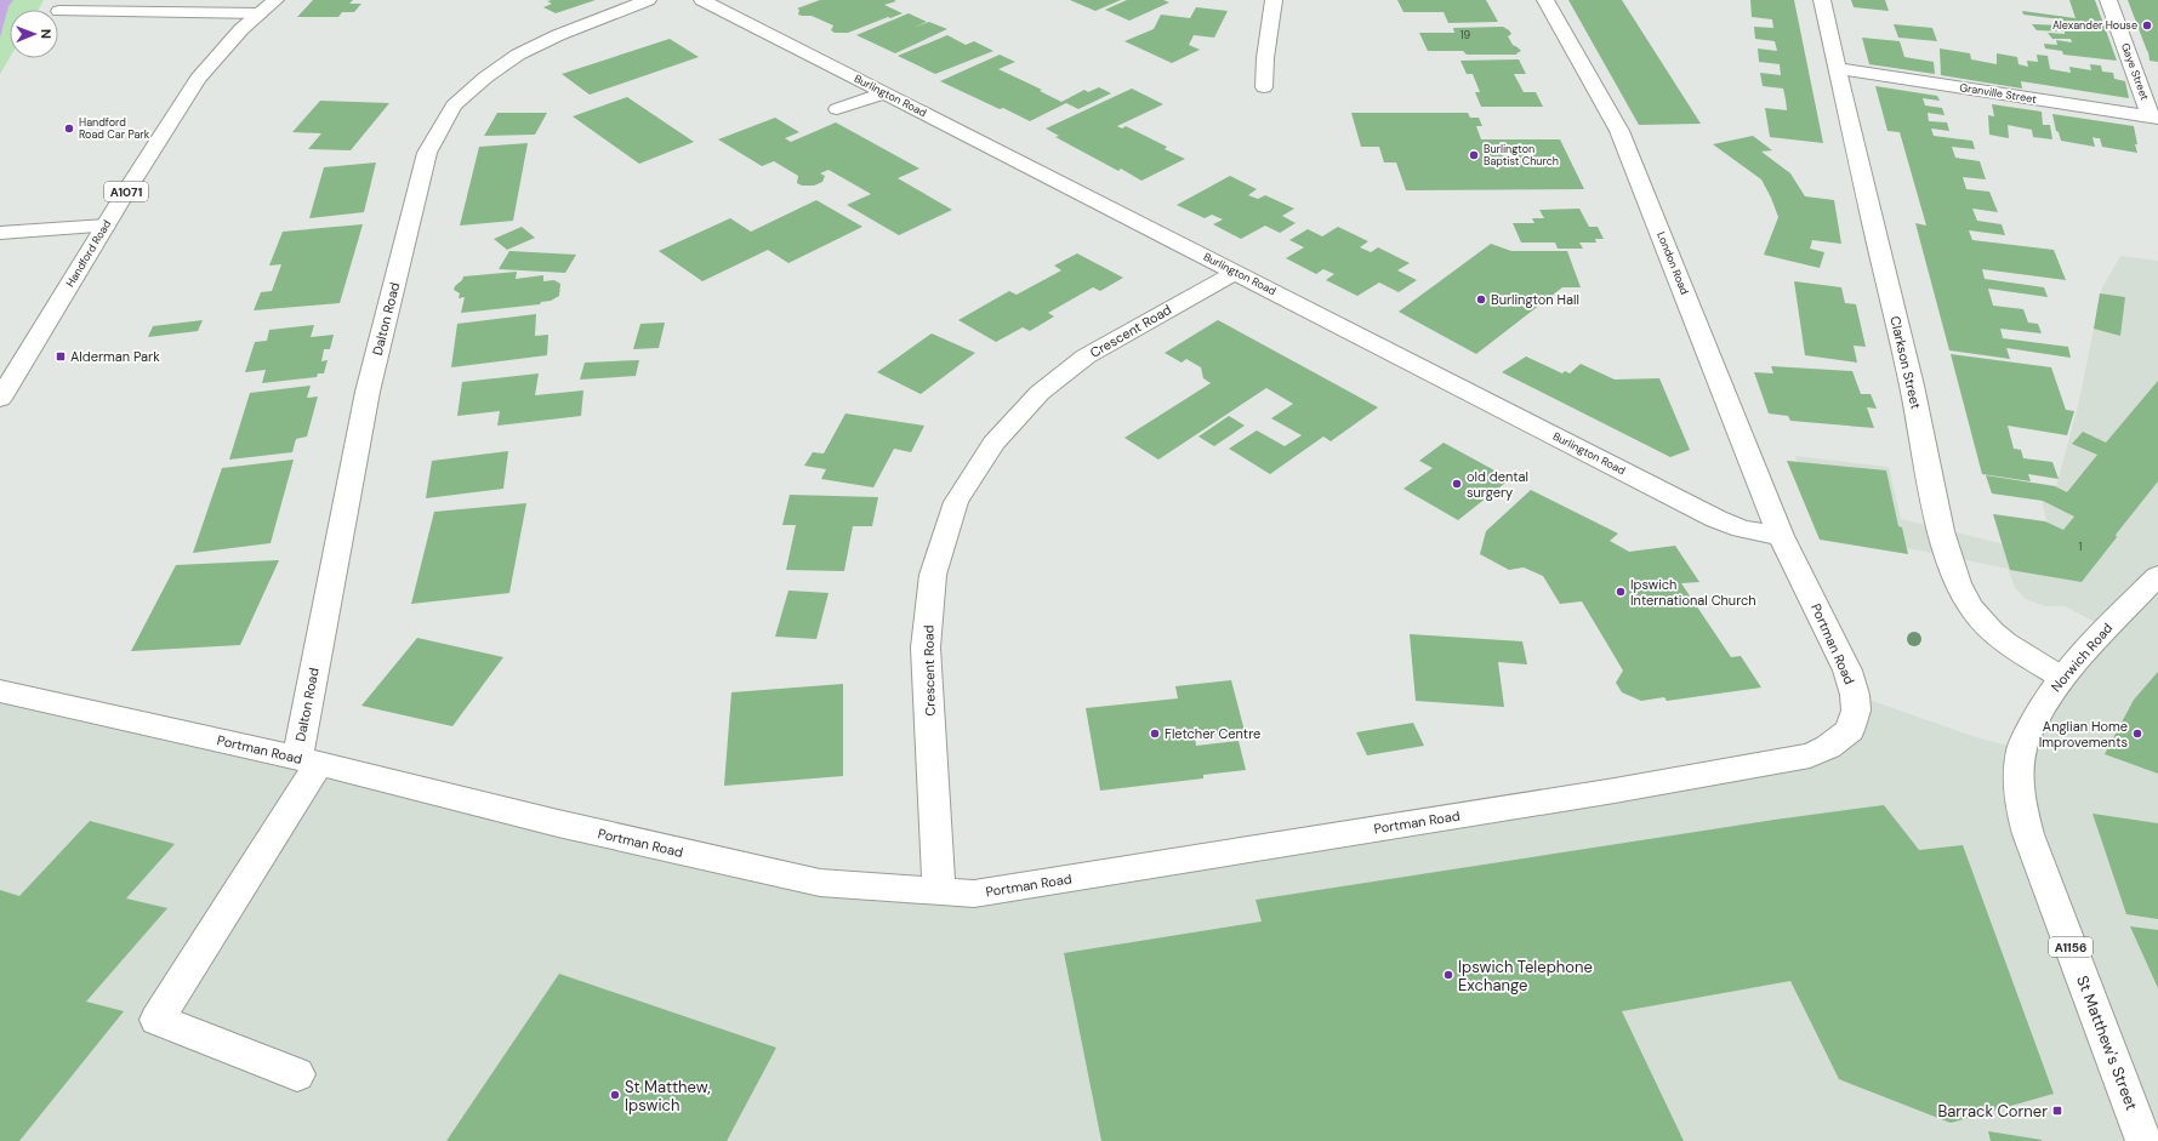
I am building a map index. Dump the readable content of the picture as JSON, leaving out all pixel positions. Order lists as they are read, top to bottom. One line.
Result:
{"streets":{"street":["Gaye Street","Granville Street","Burlington Road","A1071","Handford Road","London Road","Dalton Road","Crescent Road","Clarkson Street","Portman Road","Norwich Road","A1156","St Matthew's Street"]},"crossings":[["Gaye Street","Granville Street"],["Granville Street","Clarkson Street"],["Burlington Road","London Road"],["Burlington Road","Crescent Road"],["Burlington Road","Portman Road"],["London Road","Portman Road"],["Dalton Road","Portman Road"],["Crescent Road","Portman Road"],["Clarkson Street","Norwich Road"],["Norwich Road","St Matthew's Street"]],"places":{"other":["Alexander House","Handford Road Car Park","Burlington Baptist Church","Burlington Hall","old dental surgery","Ipswich International Church","Fletcher Centre","Anglian Home Improvements","Ipswich Telephone Exchange","St Matthew, Ipswich"],"transit":["Alderman Park","Barrack Corner"]},"house_numbers":["19","1"],"north":"right"}
